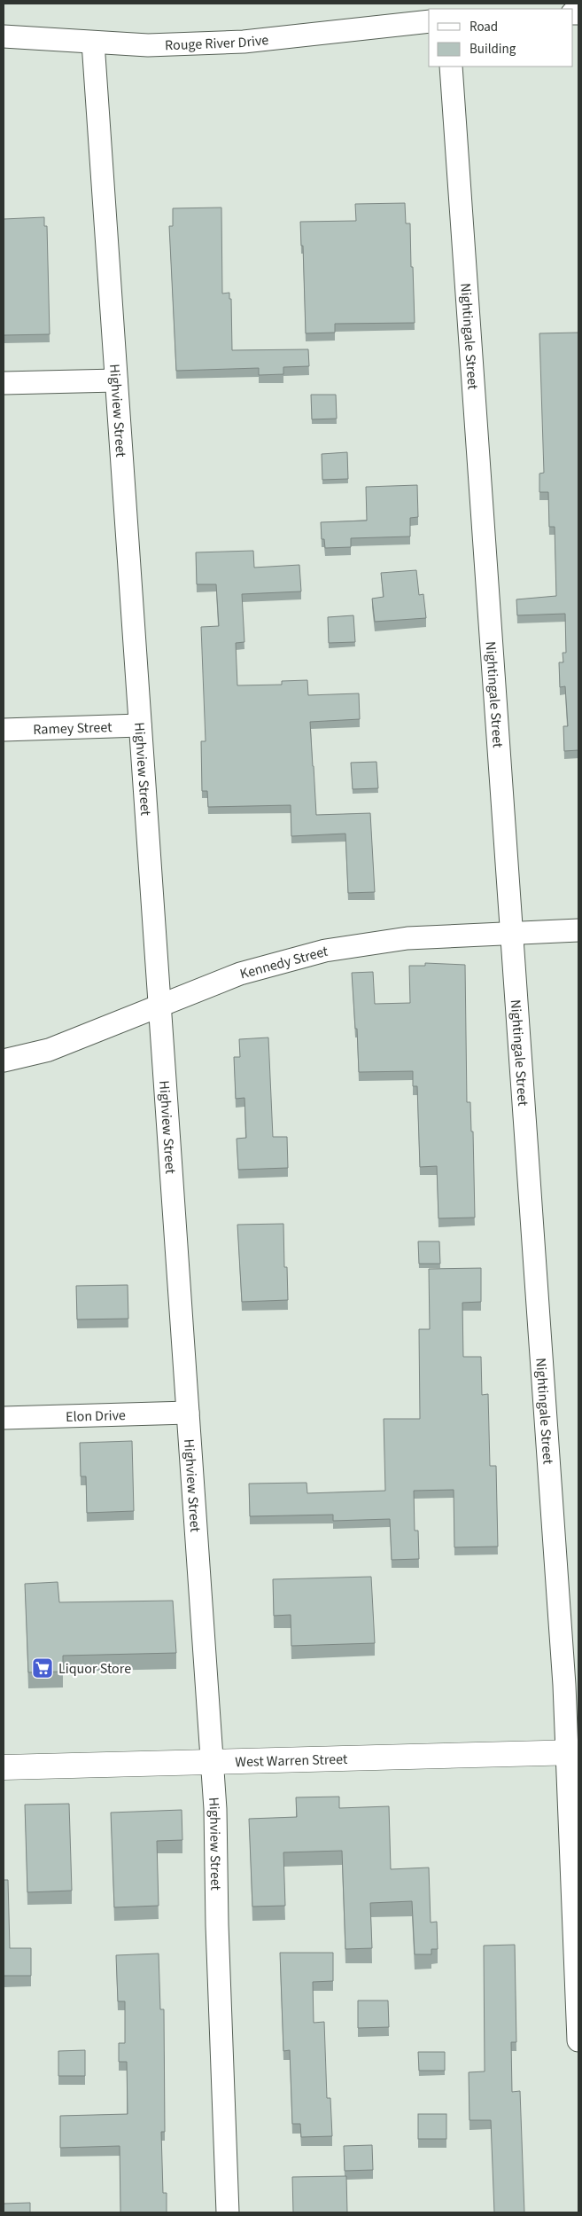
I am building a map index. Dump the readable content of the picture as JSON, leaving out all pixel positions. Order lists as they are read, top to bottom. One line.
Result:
{"streets":{"main road":["West Warren Street"],"street":["Rouge River Drive","Nightingale Street","Highview Street","Ramey Street","Kennedy Street","Elon Drive"]},"crossings":[["Rouge River Drive","Highview Street"],["Nightingale Street","Kennedy Street"],["Nightingale Street","West Warren Street"],["Highview Street","Ramey Street"],["Highview Street","Kennedy Street"],["Highview Street","Elon Drive"],["Highview Street","West Warren Street"]],"places":{"supermarket":["Liquor Store"]},"legend":["Road","Building"]}
